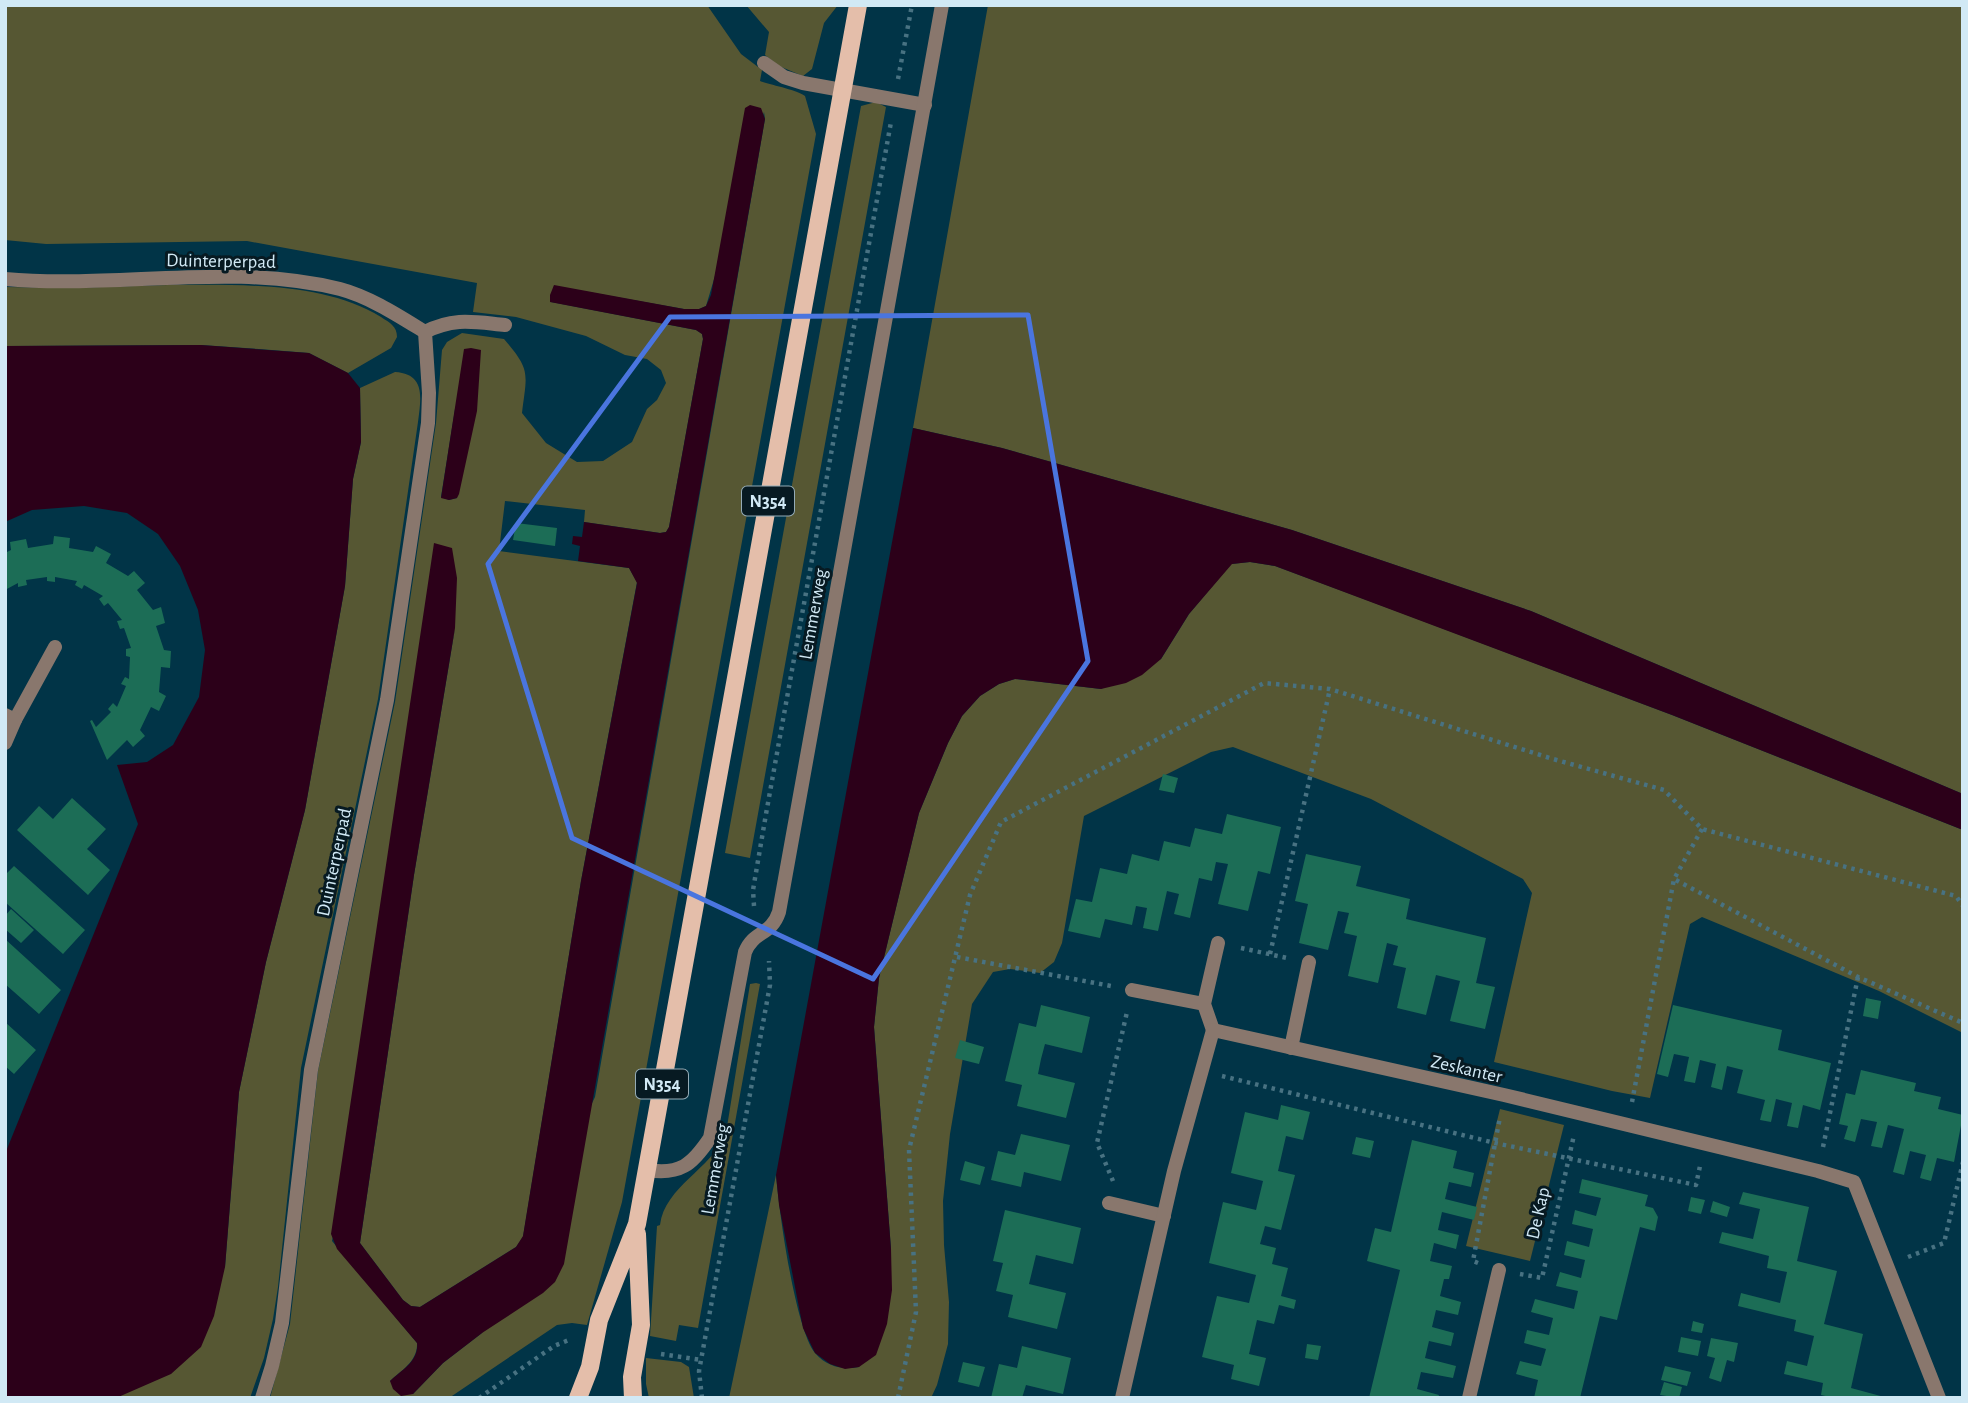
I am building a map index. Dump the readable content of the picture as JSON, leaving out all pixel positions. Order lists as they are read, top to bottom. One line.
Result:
{"streets":{"main road":["N354"],"street":["Duinterperpad","Lemmerweg","Zeskanter"],"path":["De Kap"]},"crossings":[["N354","Lemmerweg"],["Zeskanter","De Kap"]]}
